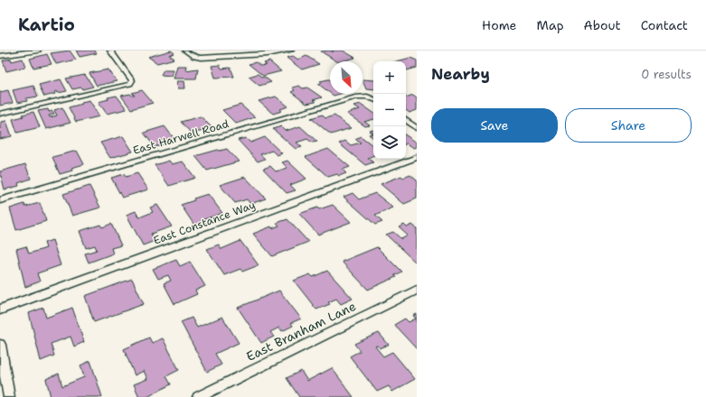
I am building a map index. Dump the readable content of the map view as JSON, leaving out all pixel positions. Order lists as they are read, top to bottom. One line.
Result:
{"streets":{"street":["East Harwell Road","East Constance Way","East Branham Lane"]},"north":"bottom right","page":{"header":"Kartio","nav":["Home","Map","About","Contact"],"heading":["Nearby","0 results"],"map_buttons":["+","−"],"buttons":["Save","Share"]}}
